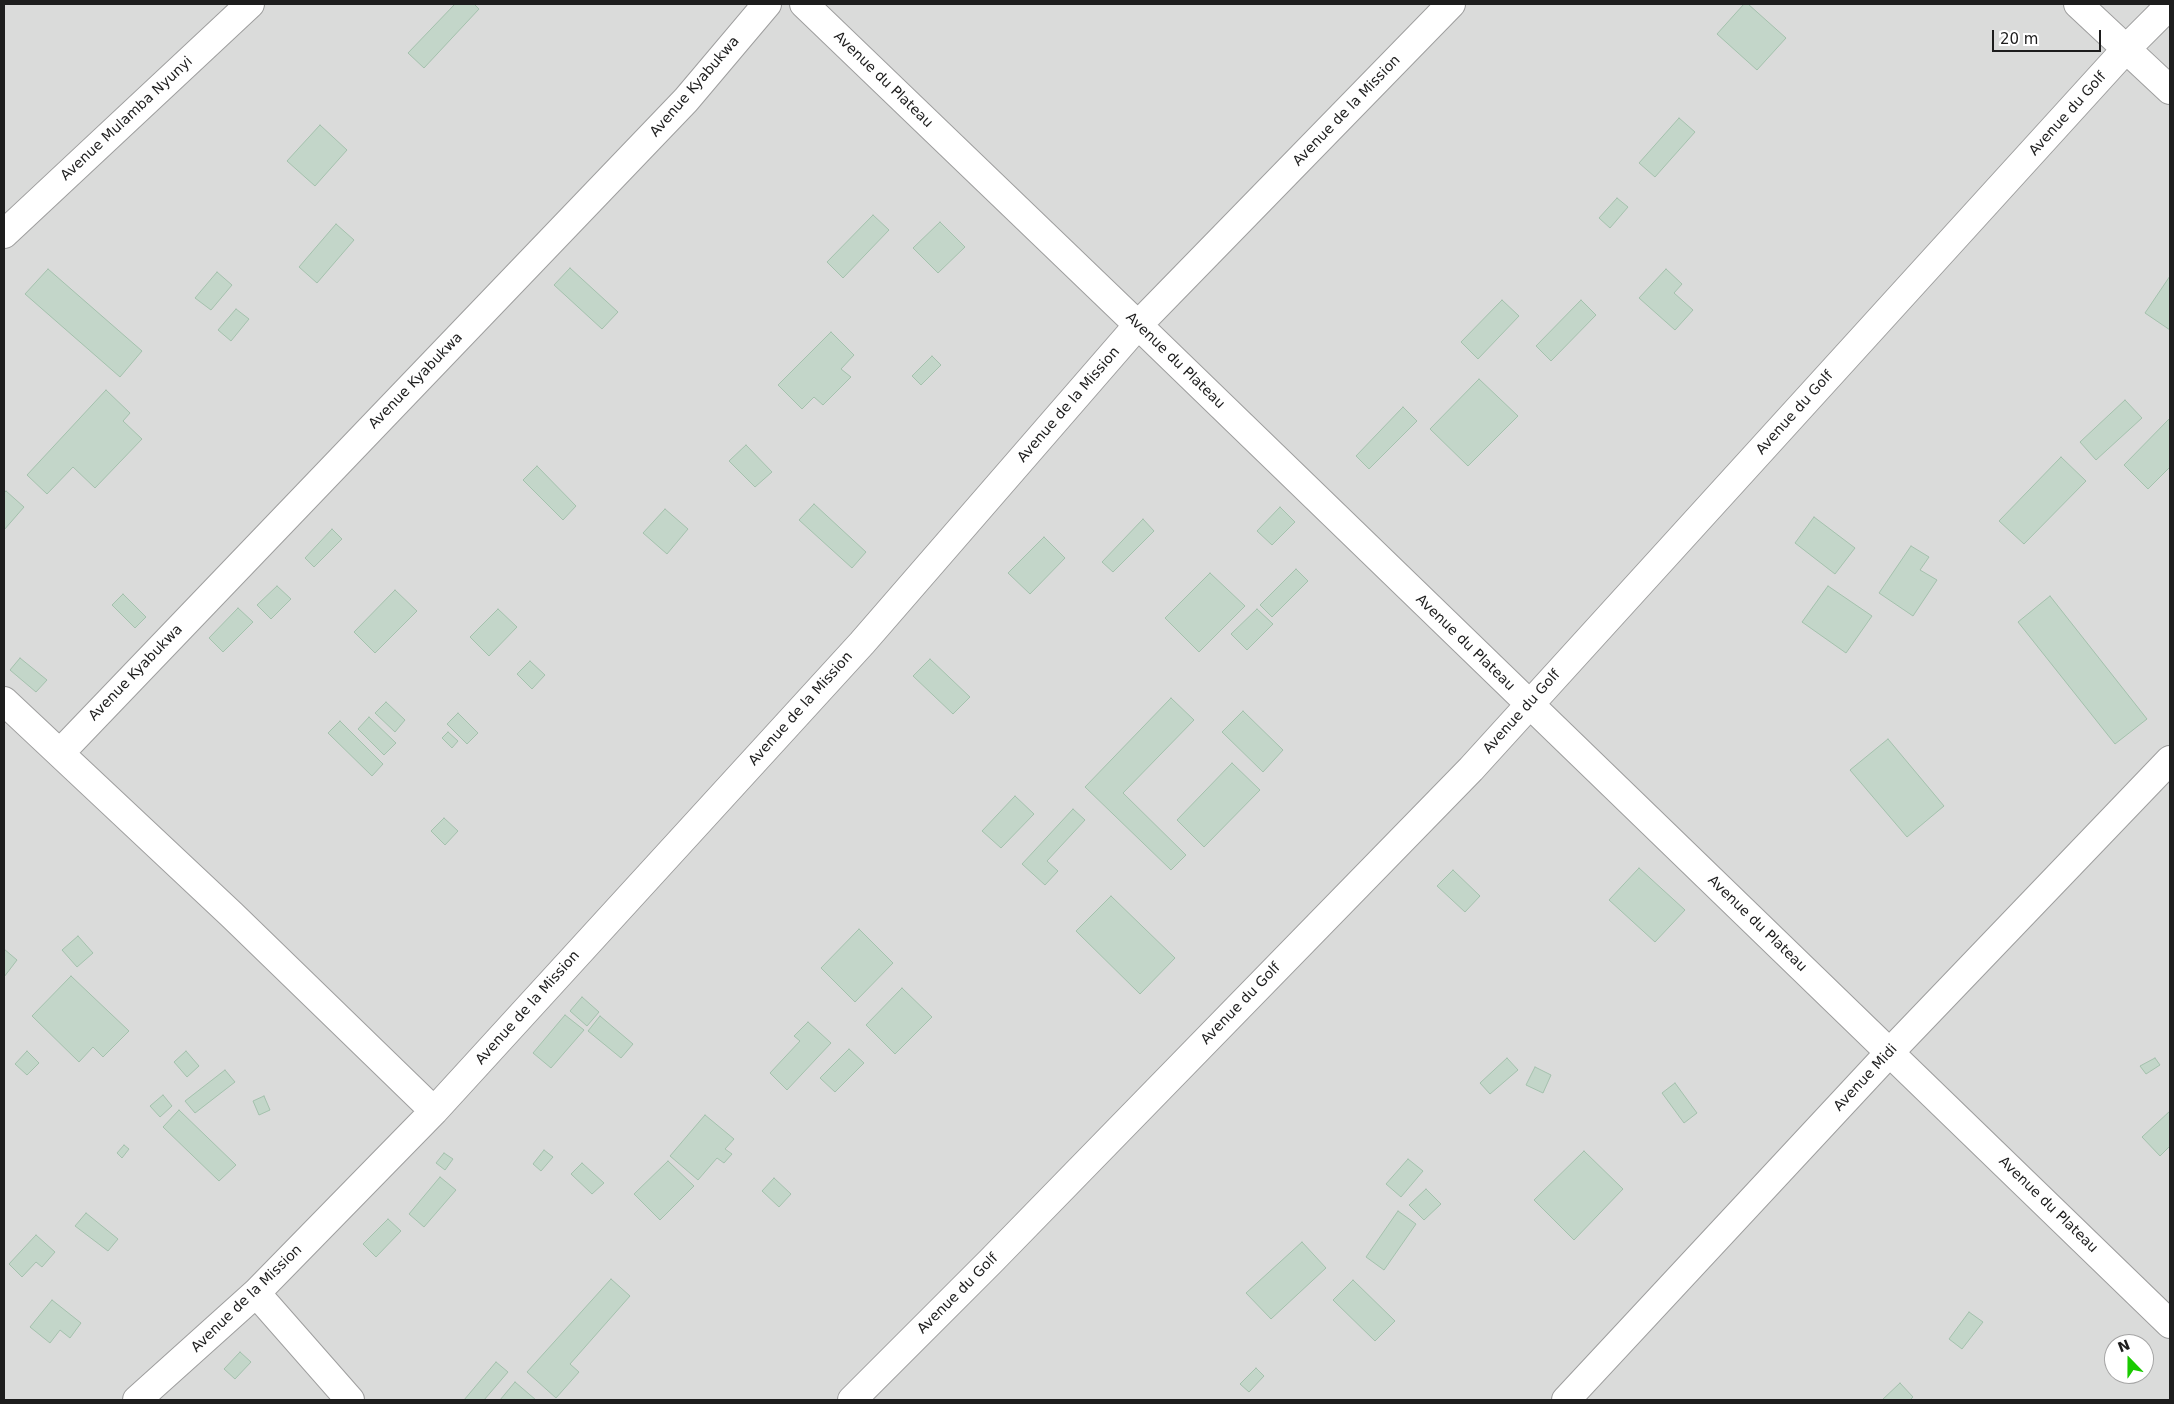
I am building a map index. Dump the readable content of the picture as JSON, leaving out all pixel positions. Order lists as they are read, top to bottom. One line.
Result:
{"streets":{"street":["Avenue du Plateau","Avenue Kyabukwa","Avenue de la Mission","Avenue du Golf","Avenue Mulamba Nyunyi","Avenue Midi"]},"crossings":[["Avenue du Plateau","Avenue de la Mission"],["Avenue du Plateau","Avenue du Golf"],["Avenue du Plateau","Avenue Midi"]],"scale_bar":"20 m","north":"top"}
